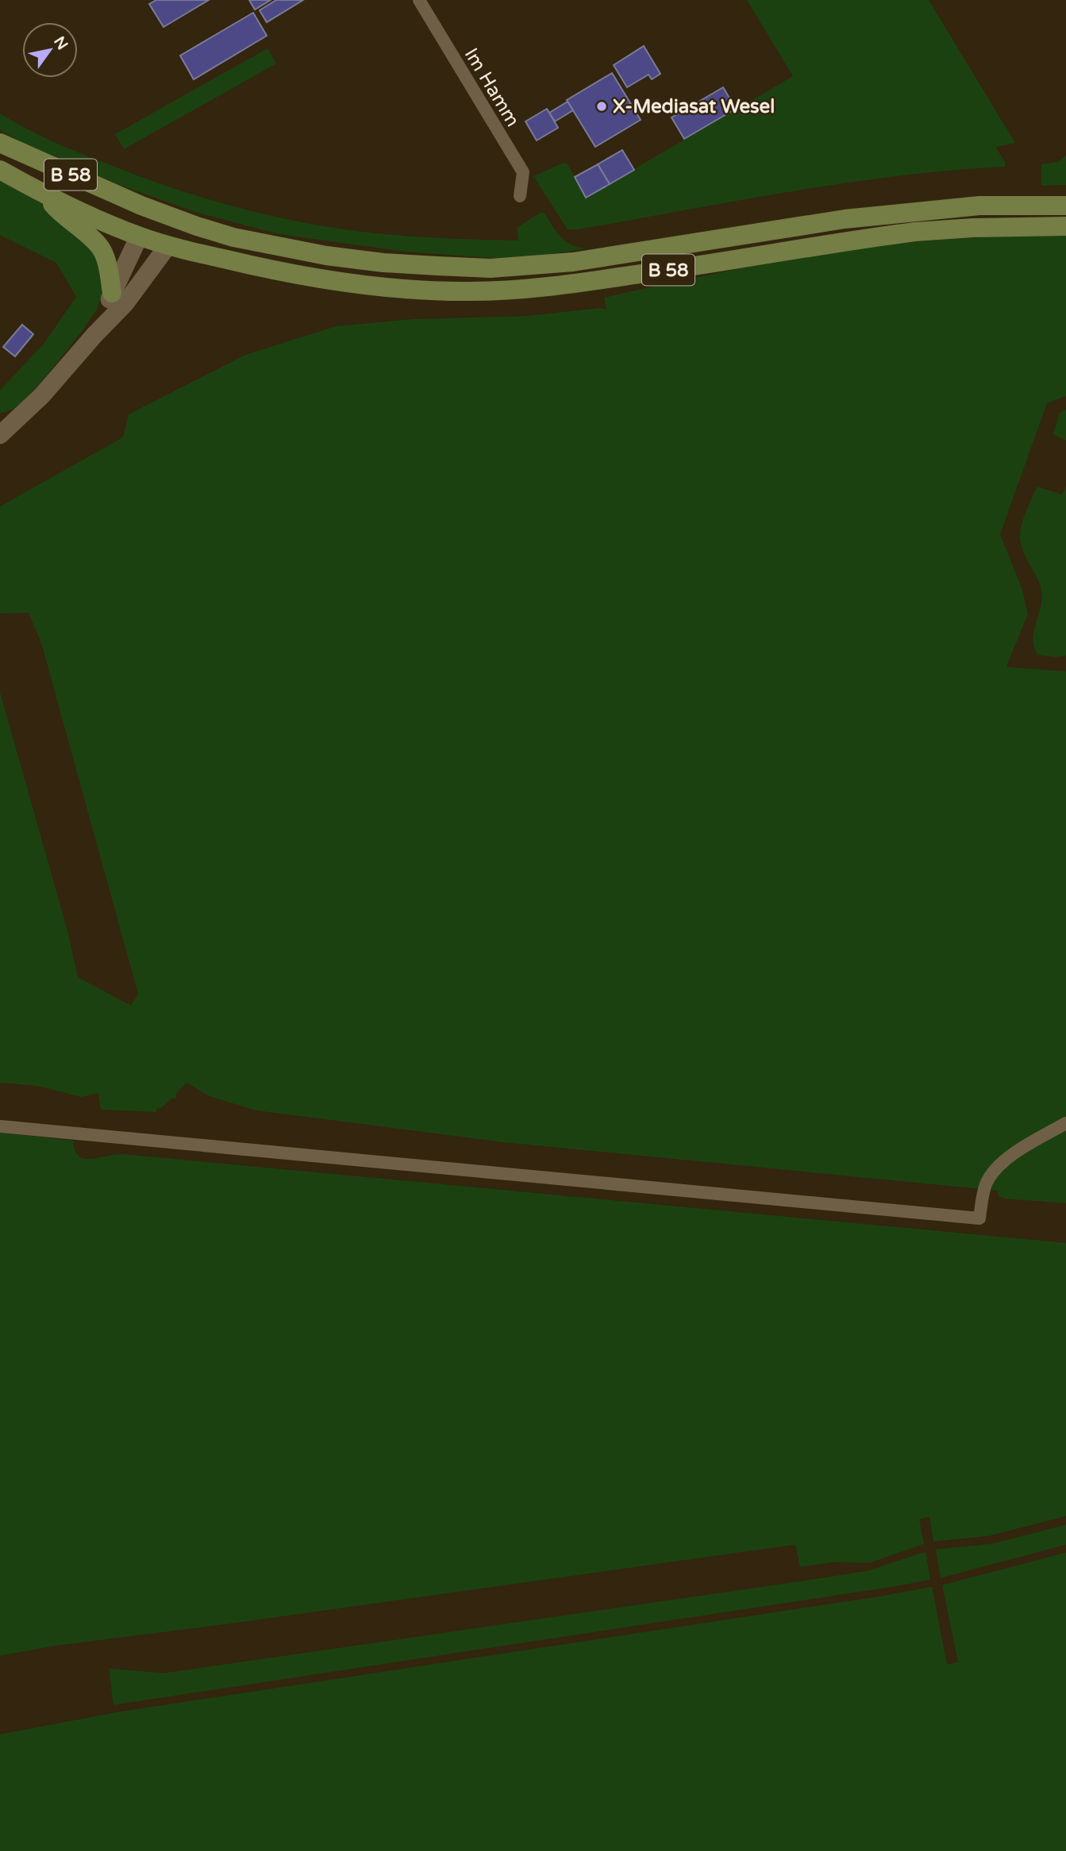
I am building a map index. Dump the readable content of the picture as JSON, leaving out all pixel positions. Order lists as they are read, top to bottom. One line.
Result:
{"streets":{"main road":["B 58"],"street":["Im Hamm"]},"places":["X-Mediasat Wesel"],"north":"top right"}
